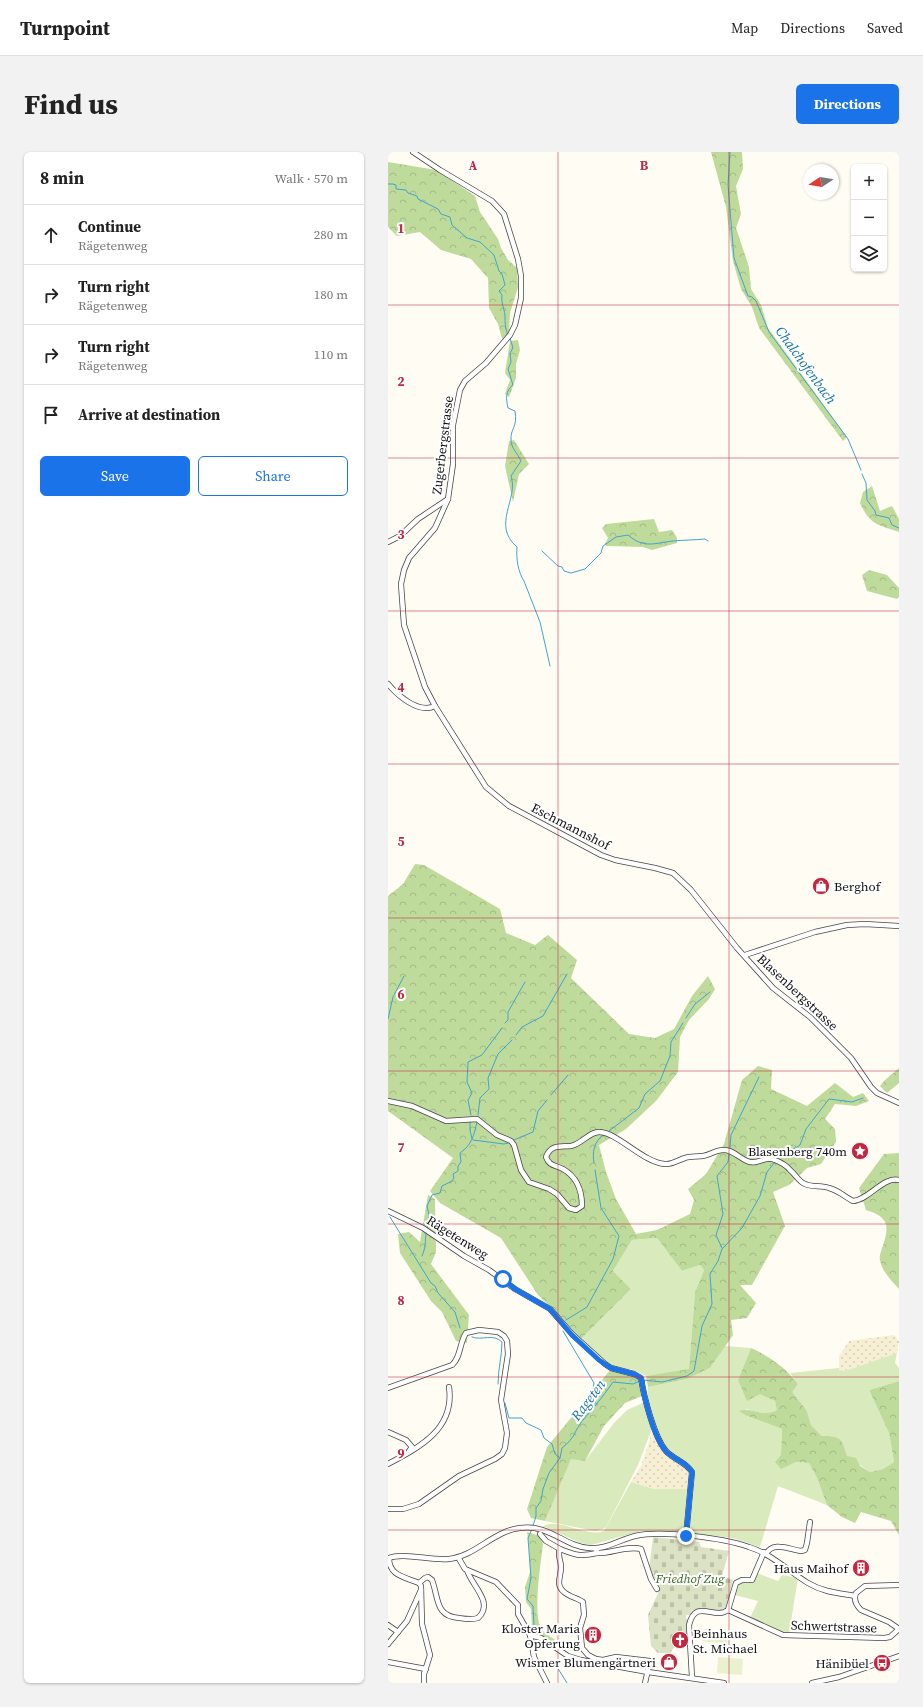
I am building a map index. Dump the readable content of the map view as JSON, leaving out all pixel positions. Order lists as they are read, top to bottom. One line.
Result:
{"streets":{"street":["Zugerbergstrasse","Eschmannshof","Blasenbergstrasse","Rägetenweg","Schwertstrasse"]},"crossings":[["Zugerbergstrasse","Eschmannshof"],["Eschmannshof","Blasenbergstrasse"]],"water":["Chalchofenbach","Rageten"],"parks":["Friedhof Zug"],"places":{"shop":["Berghof","Wismer Blumengärtneri"],"place":["Blasenberg 740m"],"building":["Haus Maihof","Kloster Maria Opferung"],"church":["Beinhaus St. Michael"],"bus stop":["Hänibüel"]},"north":"left","page":{"header":"Turnpoint","nav":["Map","Directions","Saved"],"buttons":["Directions",["Save","Share"]],"title":"Find us","heading":["8 min","Walk · 570 m"],"map_buttons":["+","−"],"list":[["Continue","Rägetenweg","280 m"],["Turn right","Rägetenweg","180 m"],["Turn right","Rägetenweg","110 m"],"Arrive at destination"]},"grid":{"columns":["A","B"],"rows":["1","2","3","4","5","6","7","8","9"]}}
